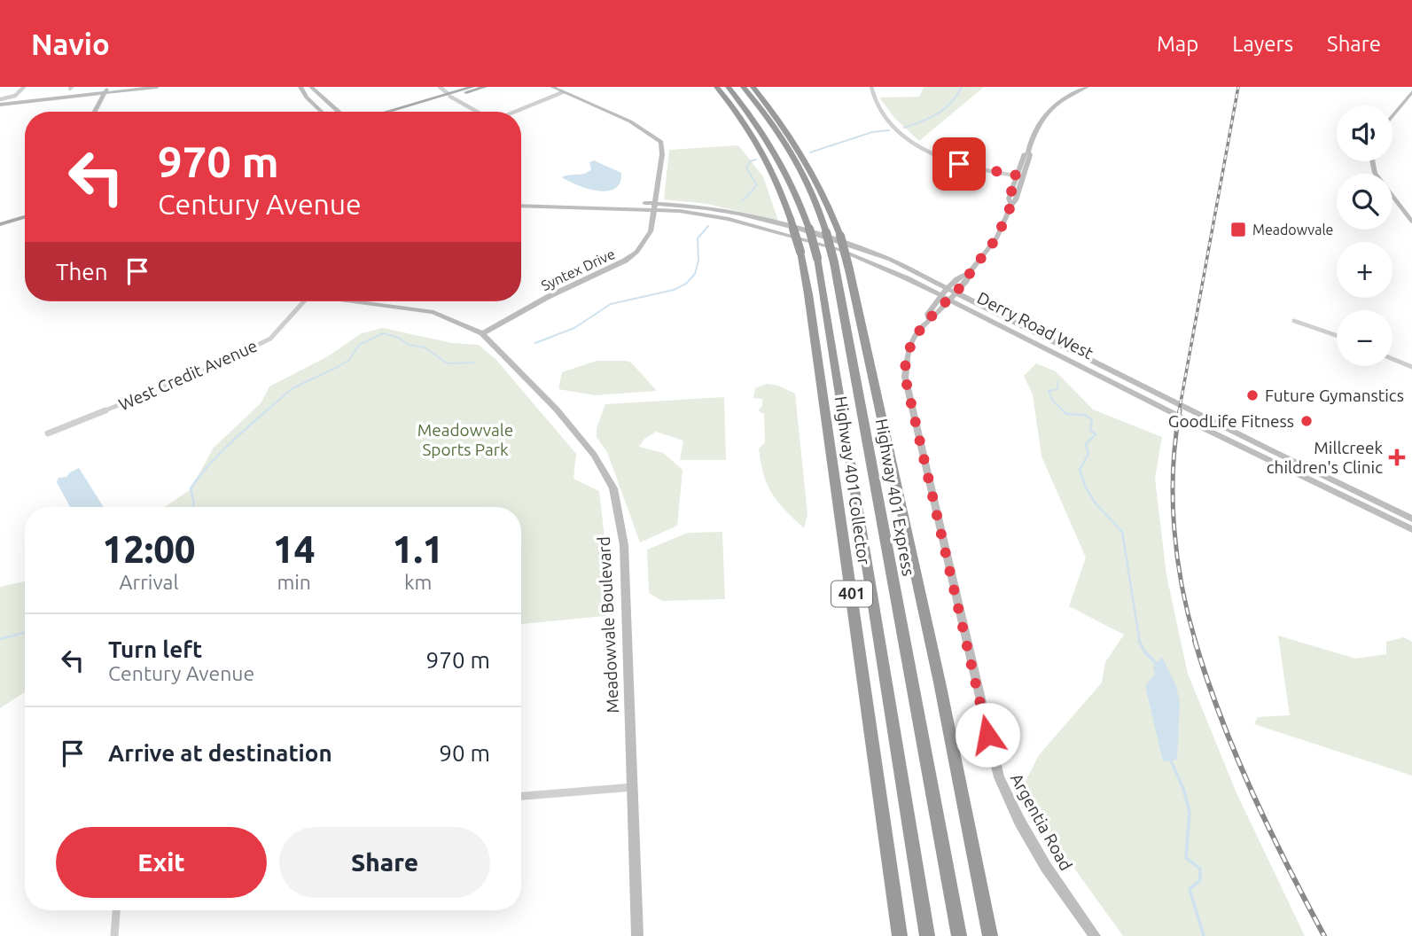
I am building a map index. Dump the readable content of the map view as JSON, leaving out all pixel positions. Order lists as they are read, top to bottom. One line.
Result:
{"streets":{"highway":["Highway 401 Collector","Highway 401 Express","401"],"main road":["Syntex Drive","Derry Road West","Meadowvale Boulevard","Argentia Road"],"street":["West Credit Avenue"]},"crossings":[["Syntex Drive","Derry Road West"],["Syntex Drive","Meadowvale Boulevard"],["Derry Road West","Argentia Road"]],"parks":["Meadowvale Sports Park"],"places":{"transit":["Meadowvale"],"other":["Future Gymanstics","GoodLife Fitness"],"health":["Millcreek children's Clinic"]},"page":{"header":"Navio","nav":["Map","Layers","Share"],"map_buttons":["+","−"],"turn":["970 m","Century Avenue"],"then":"Then","eta":["12:00","Arrival","14","min","1.1","km"],"list":[{"name":"Turn left","note":"Century Avenue","value":"970 m"},{"name":"Arrive at destination","value":"90 m"}],"buttons":["Exit","Share"]}}
